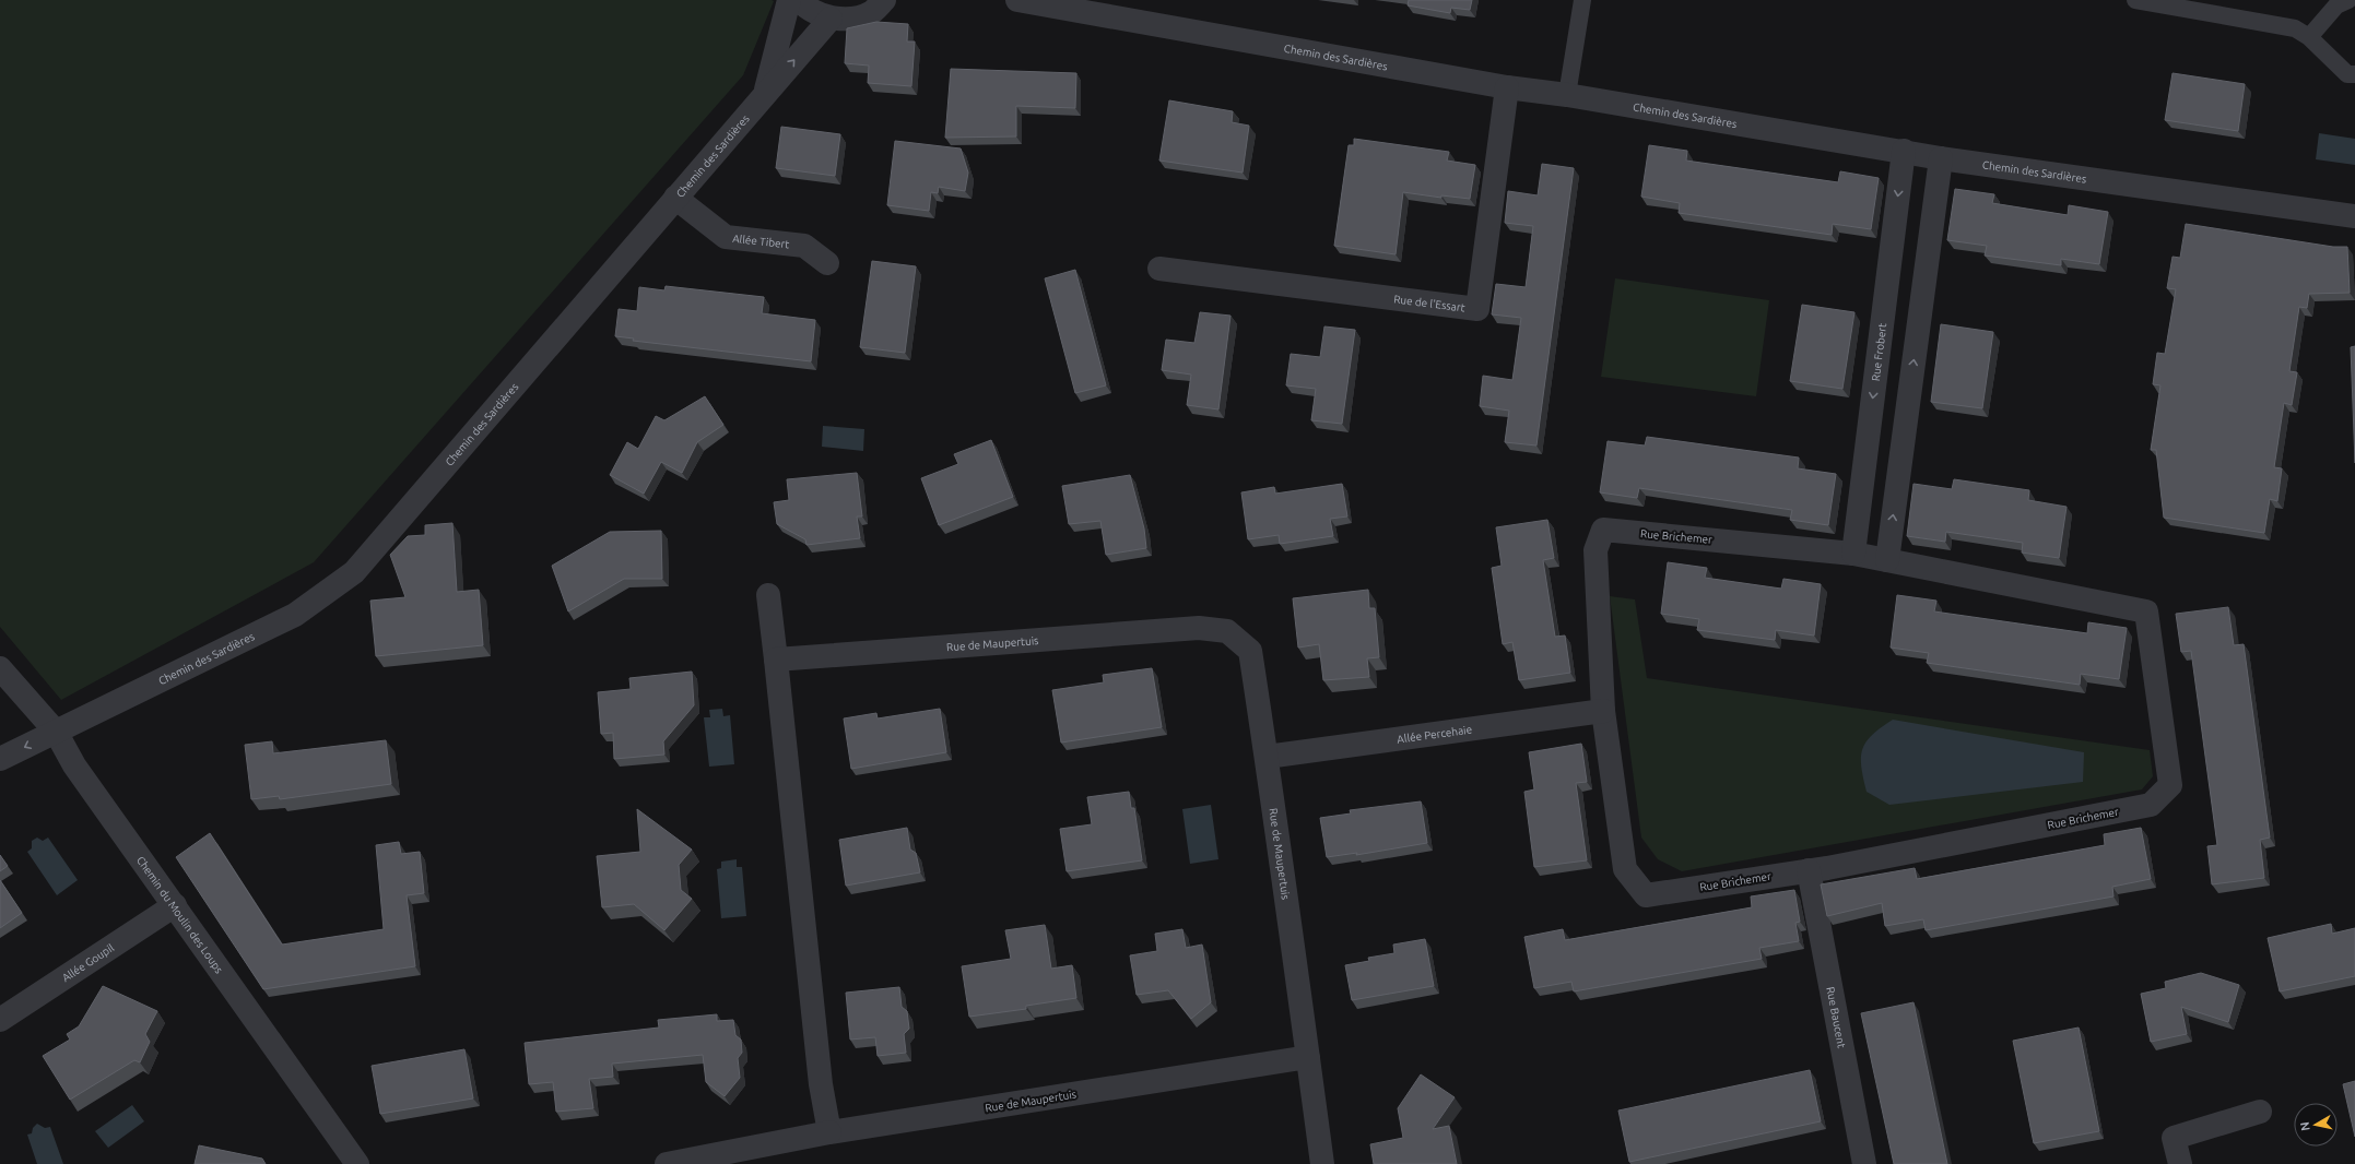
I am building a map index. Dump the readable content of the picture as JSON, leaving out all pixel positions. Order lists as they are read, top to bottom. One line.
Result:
{"streets":{"street":["Chemin des Sardières","Allée Tibert","Rue de l'Essart","Rue Frobert","Rue Brichemer","Rue de Maupertuis","Allée Percehaie","Chemin du Moulin des Loups","Allée Goupil","Rue Baucent"]},"crossings":[["Chemin des Sardières","Allée Tibert"],["Chemin des Sardières","Rue de l'Essart"],["Chemin des Sardières","Rue Frobert"],["Chemin des Sardières","Chemin du Moulin des Loups"],["Rue Frobert","Rue Brichemer"],["Rue Brichemer","Allée Percehaie"],["Rue Brichemer","Rue Baucent"],["Rue de Maupertuis","Allée Percehaie"],["Chemin du Moulin des Loups","Allée Goupil"]],"north":"left"}
